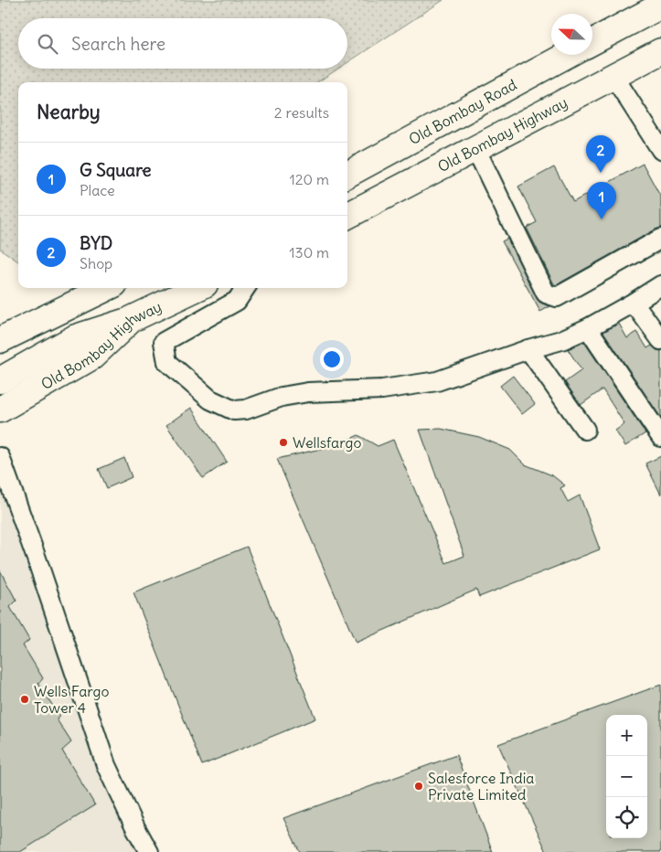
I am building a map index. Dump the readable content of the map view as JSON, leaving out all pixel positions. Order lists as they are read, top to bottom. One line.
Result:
{"streets":{"main road":["Old Bombay Road","Old Bombay Highway"]},"places":["Wellsfargo","Wells Fargo Tower 4","Salesforce India Private Limited"],"north":"left","page":{"search":"Search here","heading":["Nearby","2 results"],"pins":["2","1"],"list":[{"mark":"1","name":"G Square","note":"Place","value":"120 m"},{"mark":"2","name":"BYD","note":"Shop","value":"130 m"}],"map_buttons":["+","−"]}}
